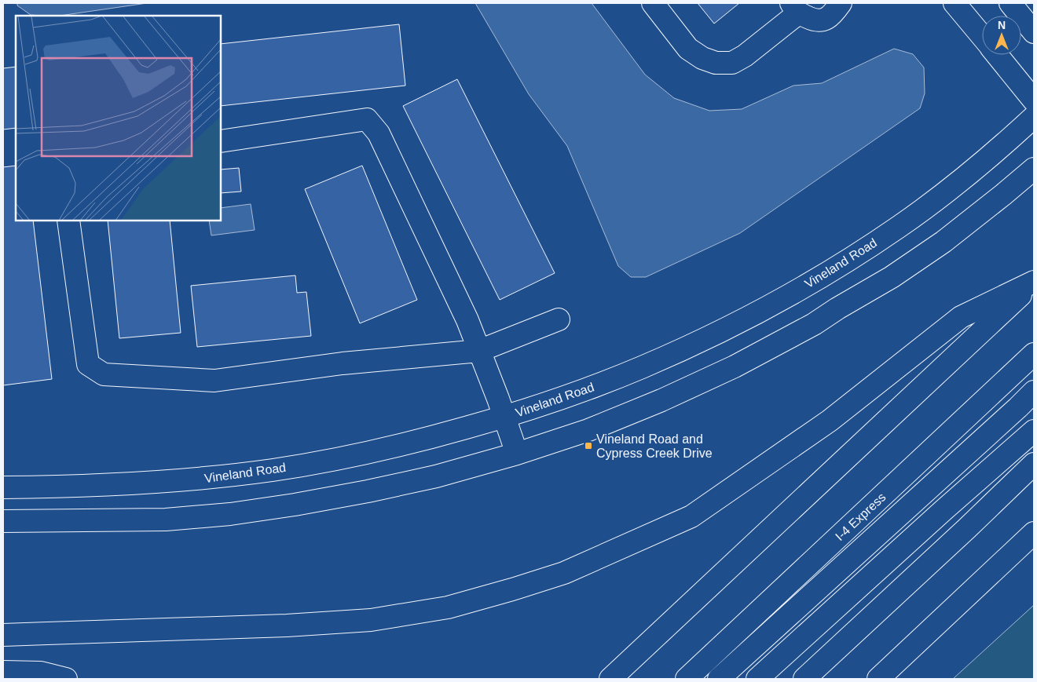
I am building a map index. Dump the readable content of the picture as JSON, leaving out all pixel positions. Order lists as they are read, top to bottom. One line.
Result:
{"streets":{"main road":["Vineland Road","I-4 Express"]},"places":{"transit":["Vineland Road and Cypress Creek Drive"]},"north":"top"}
